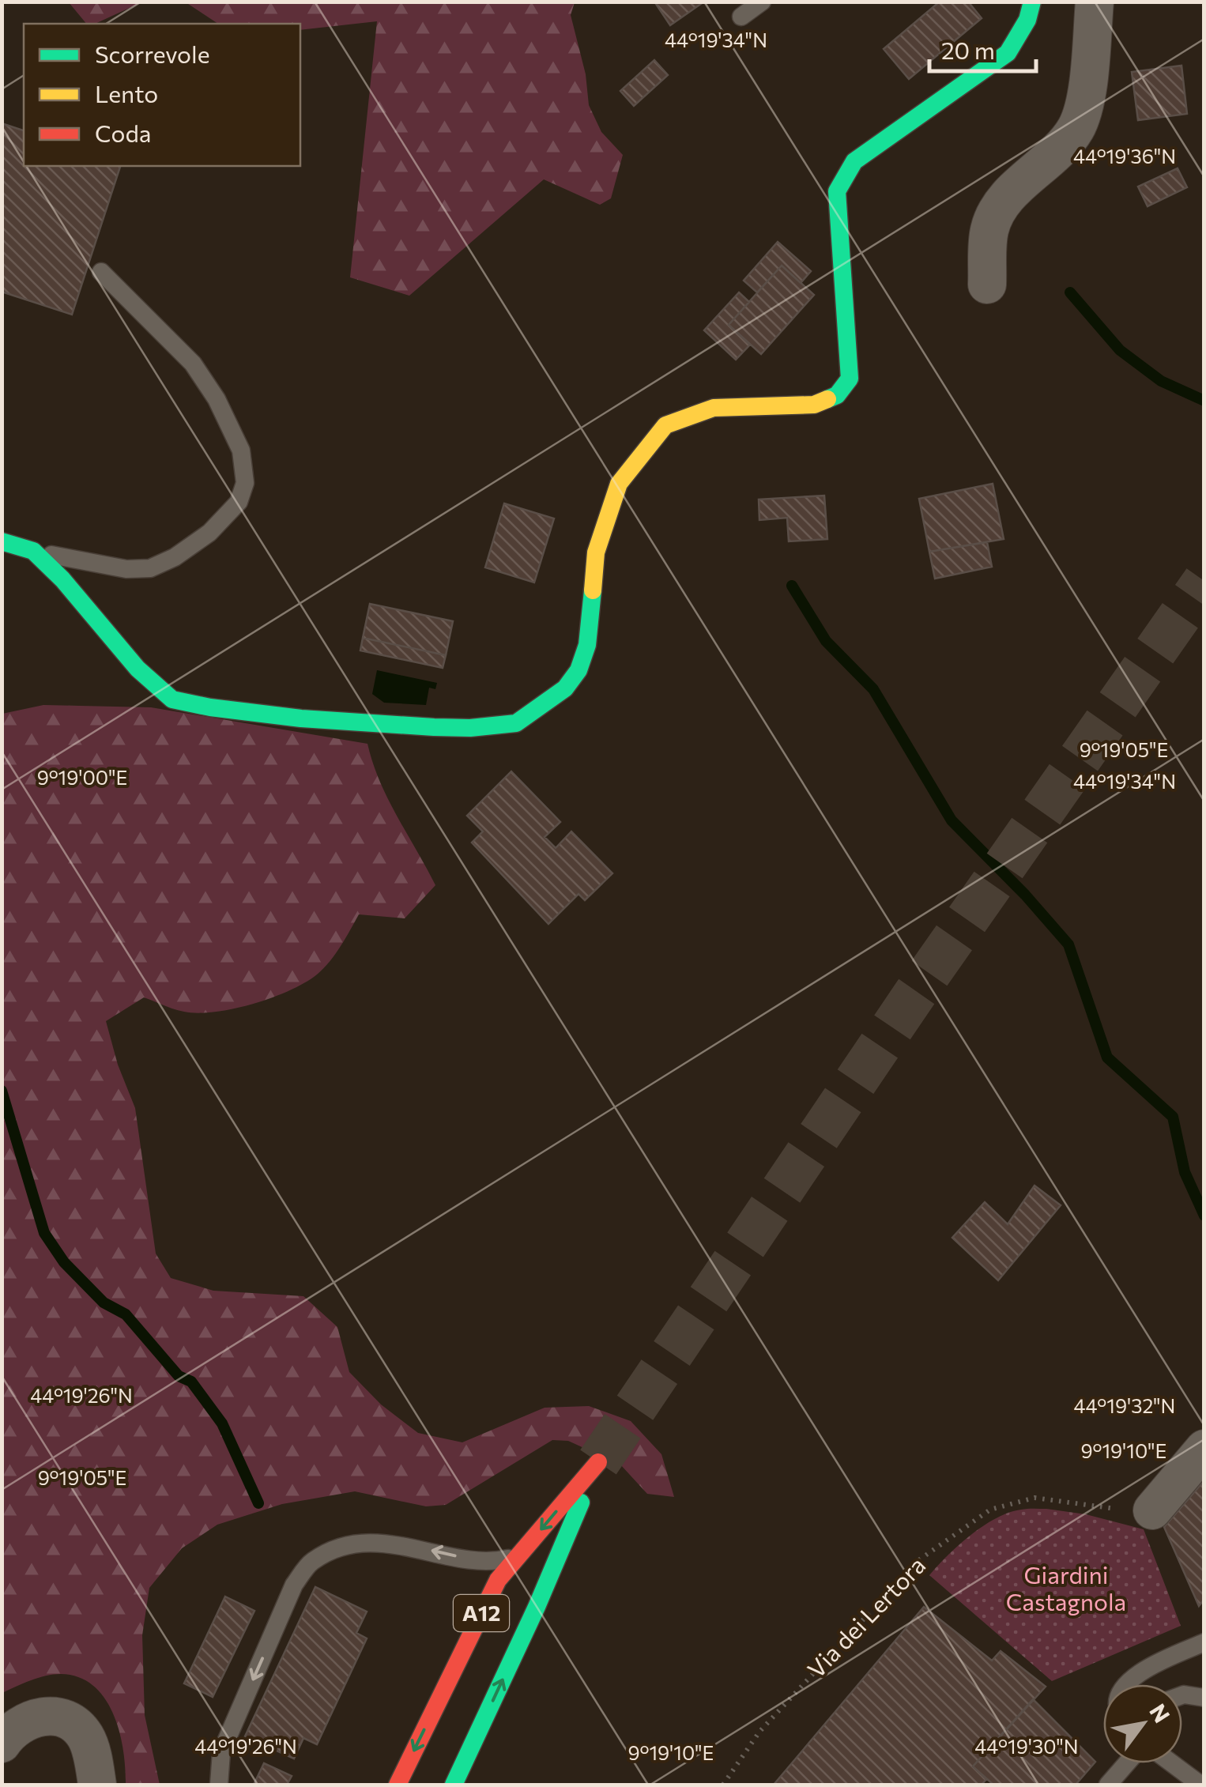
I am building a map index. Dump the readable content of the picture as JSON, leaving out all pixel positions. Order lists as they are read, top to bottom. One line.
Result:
{"streets":{"main road":["A12"],"path":["Via dei Lertora"]},"parks":["Giardini Castagnola"],"legend":["Scorrevole","Lento","Coda"],"scale_bar":"20 m","north":"top right","coordinates":["44°19'34\"N","44°19'36\"N","9°19'05\"E","9°19'00\"E","44°19'26\"N","44°19'32\"N","9°19'10\"E","44°19'30\"N"]}
